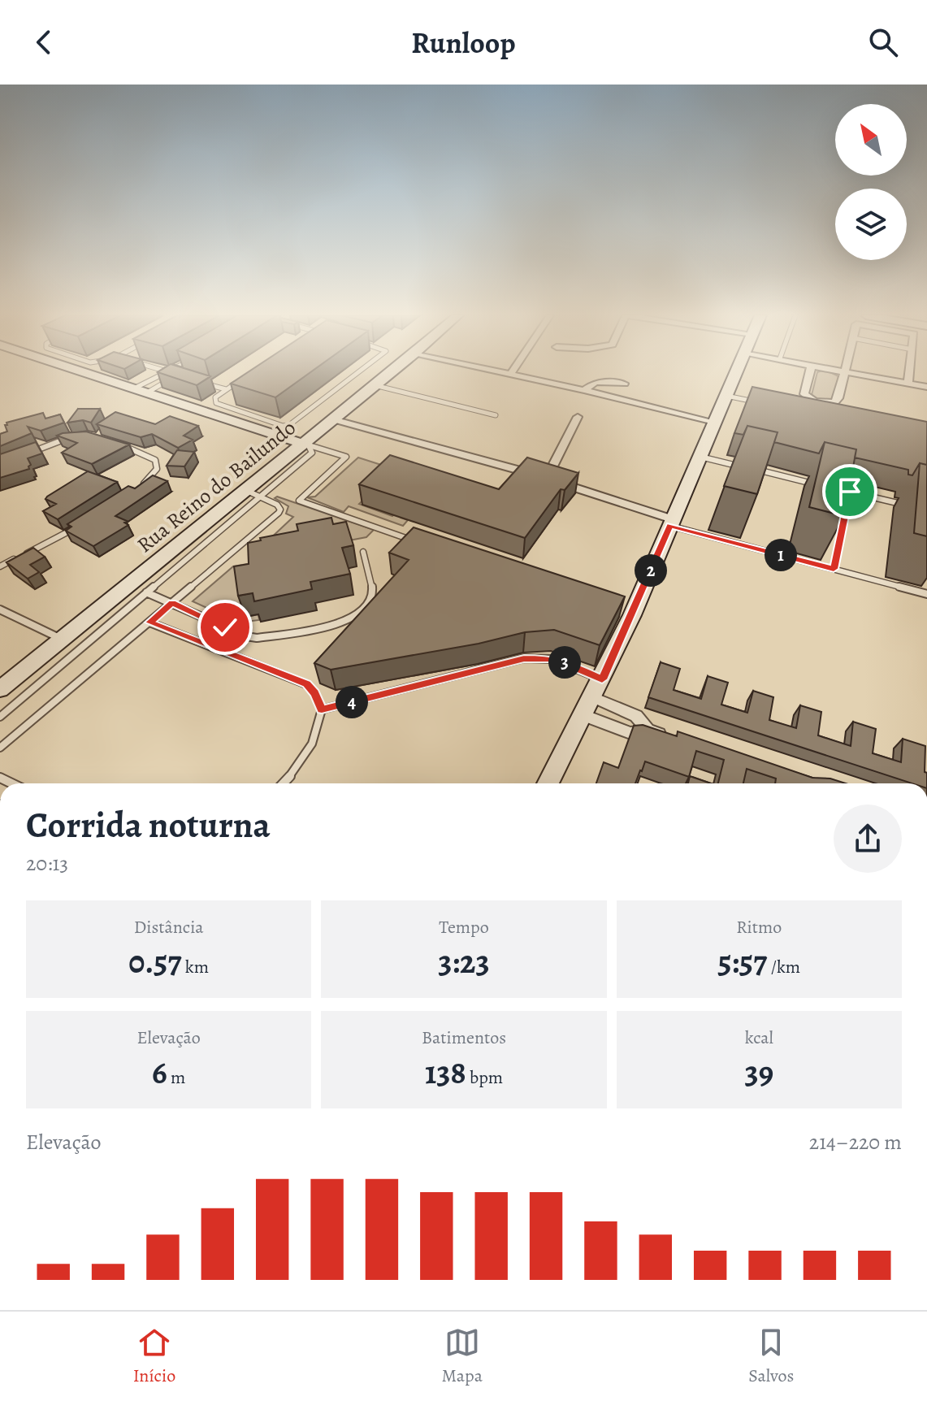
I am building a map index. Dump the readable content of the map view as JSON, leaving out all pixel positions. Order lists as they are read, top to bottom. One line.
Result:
{"streets":{"street":["Rua Reino do Bailundo"]},"north":"top left","page":{"header":"Runloop","pins":["1","2","3","4"],"heading":["Corrida noturna","20:13"],"stats":[["Distância","0.57 km"],["Tempo","3:23"],["Ritmo","5:57 /km"],["Elevação","6 m"],["Batimentos","138 bpm"],["kcal","39"]],"chart":["Elevação","214–220 m"],"tabs":["Início","Mapa","Salvos"]}}
